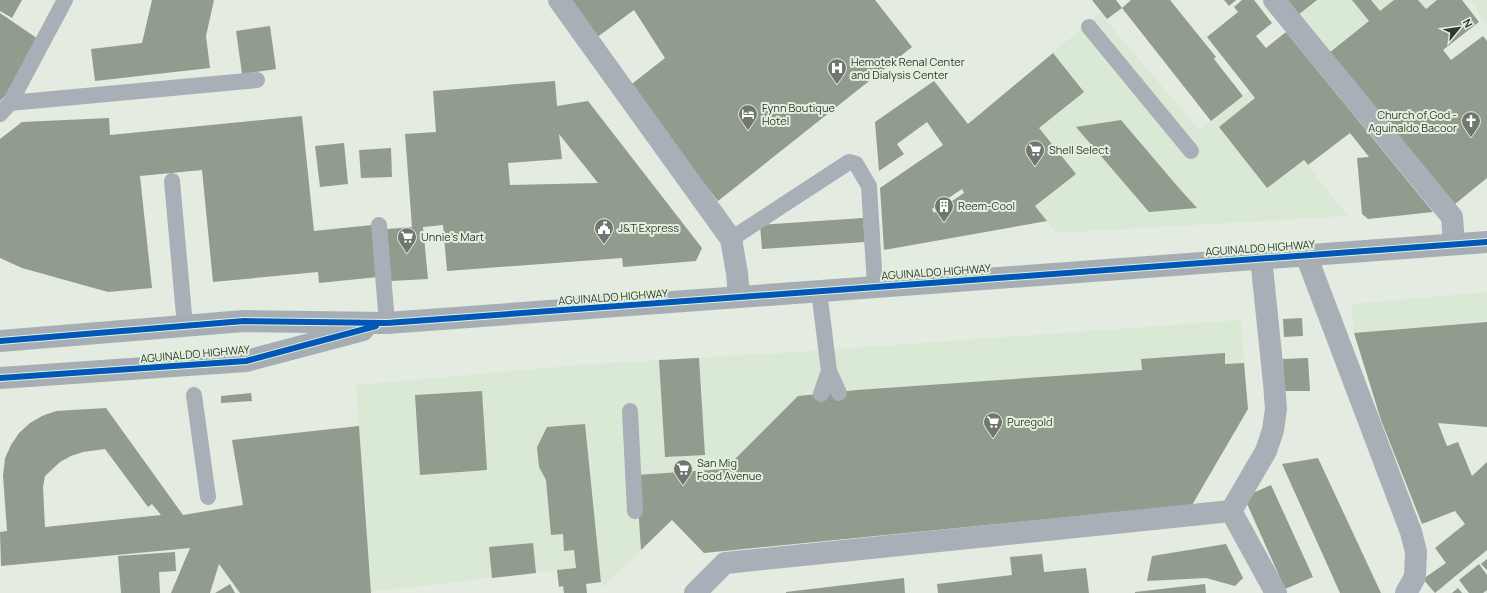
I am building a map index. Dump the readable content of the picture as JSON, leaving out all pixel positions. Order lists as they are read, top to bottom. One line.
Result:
{"streets":{"highway":["AGUINALDO HIGHWAY"]},"places":{"hospital":["Hemotek Renal Center and Dialysis Center"],"hotel":["Fynn Boutique Hotel"],"church":["Church of God - Aguinaldo Bacoor"],"supermarket":["Shell Select","Unnie's Mart","Puregold","San Mig Food Avenue"],"building":["Reem-Cool"],"public building":["J&T Express"]},"north":"top right"}
